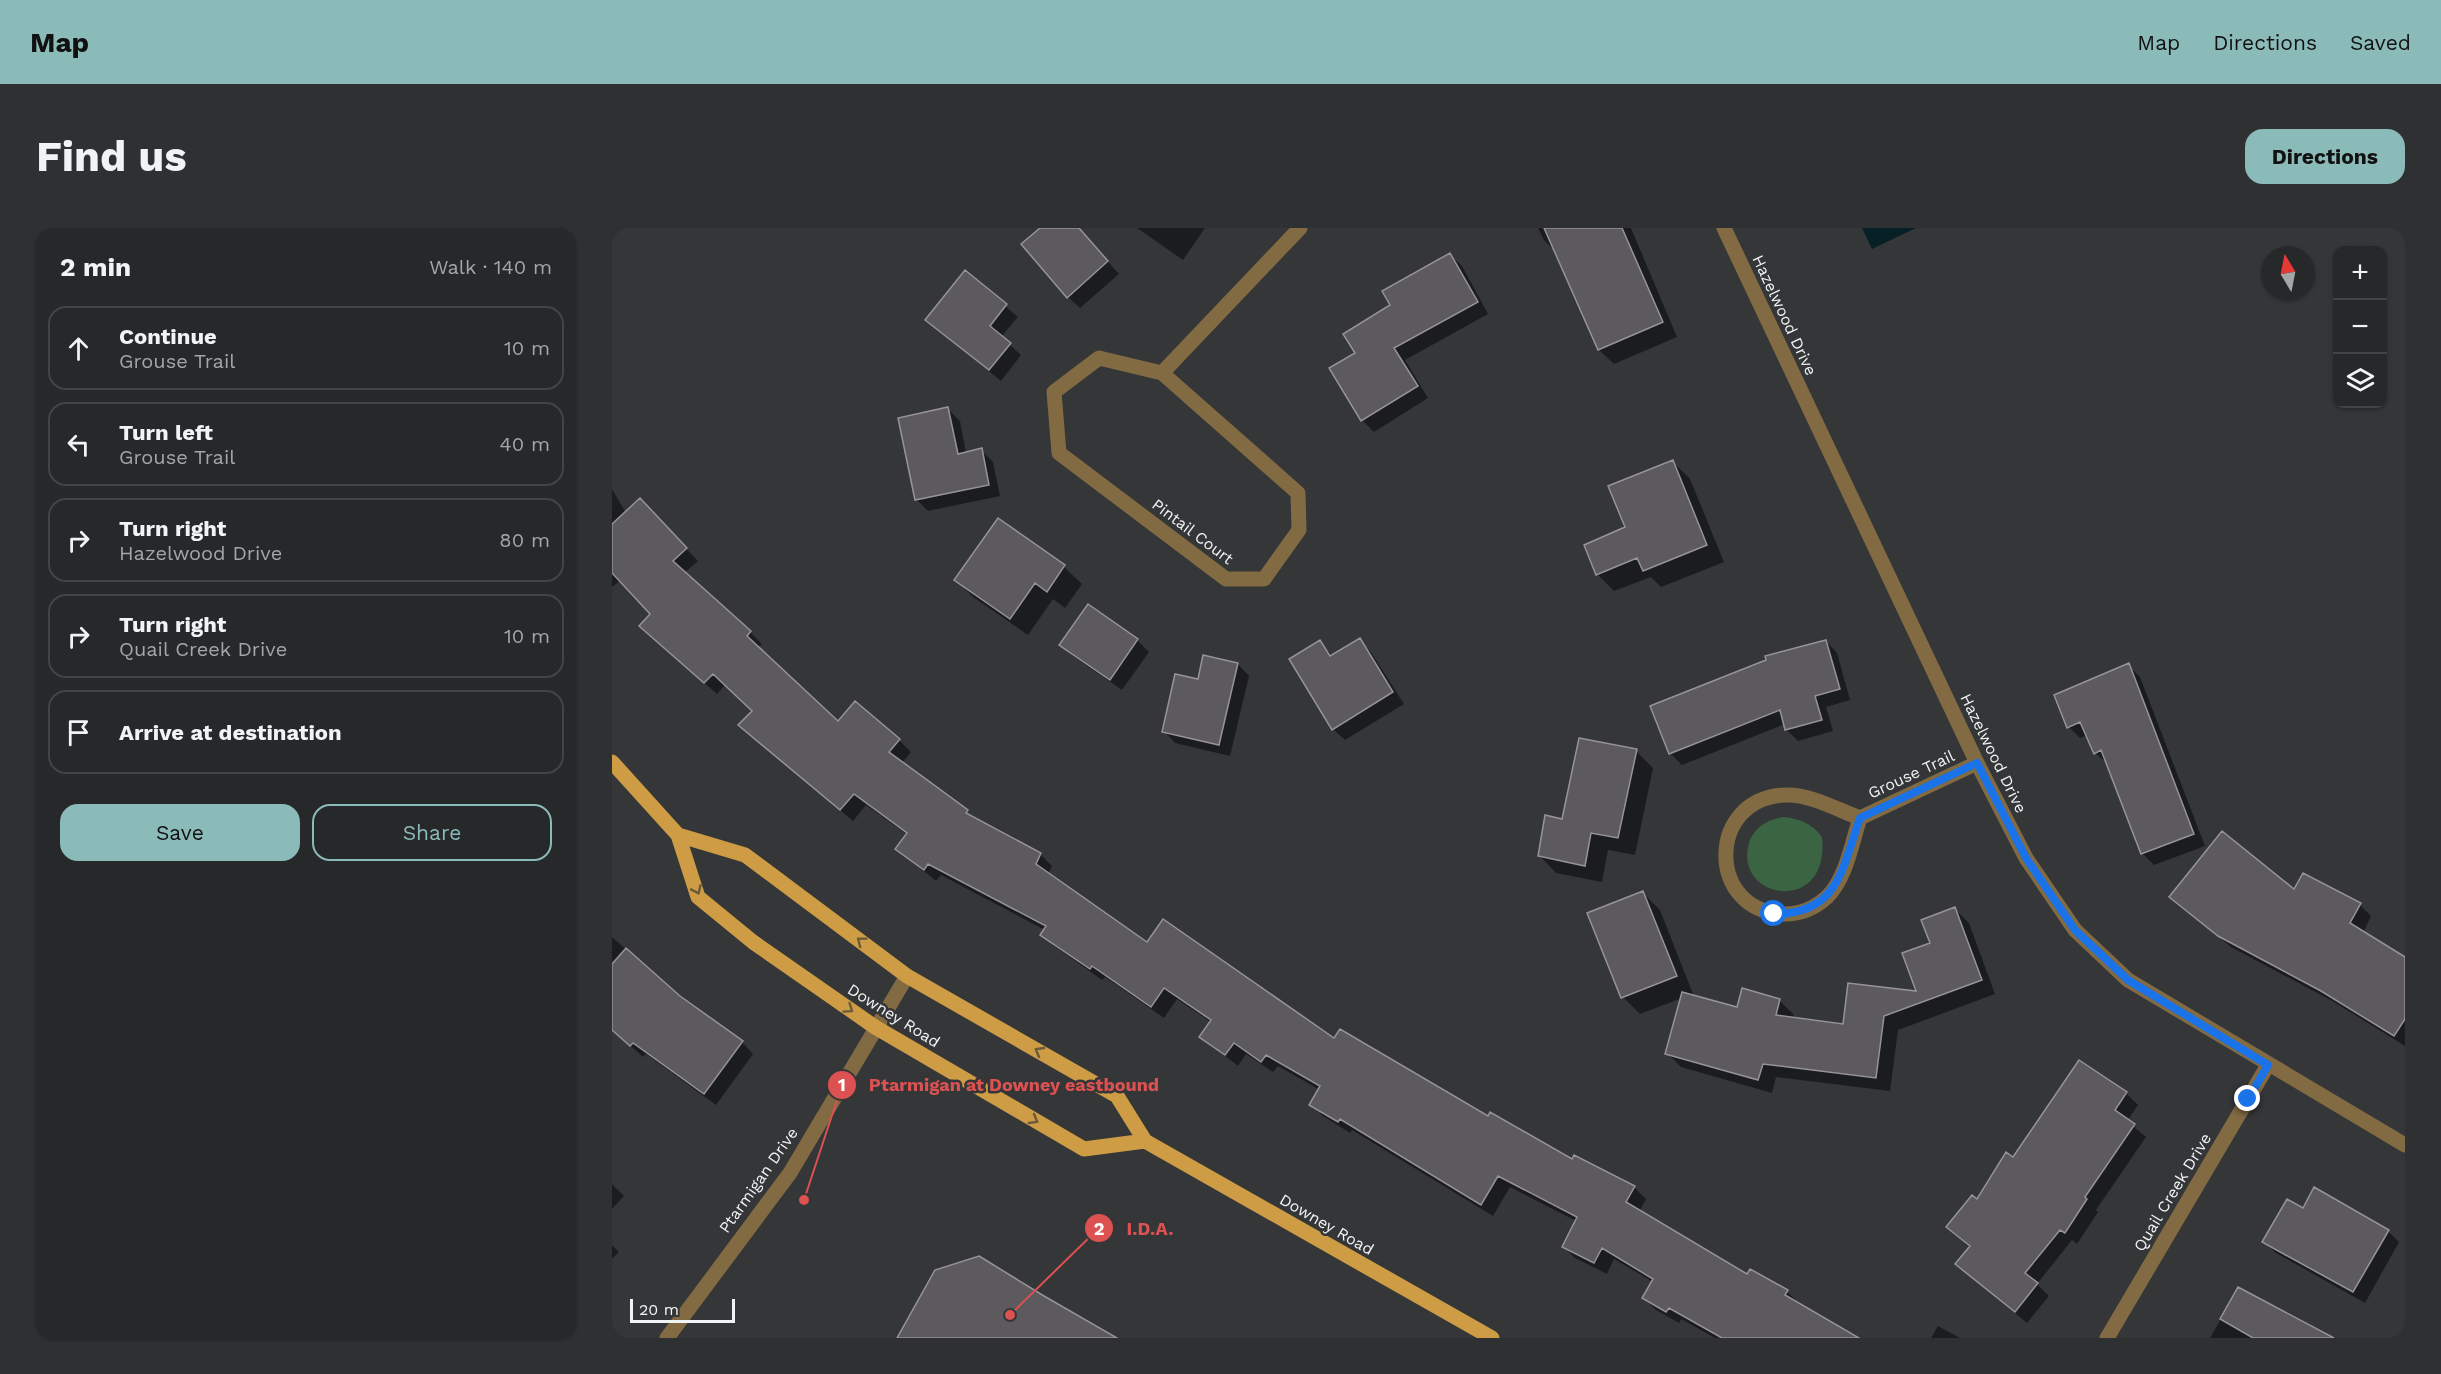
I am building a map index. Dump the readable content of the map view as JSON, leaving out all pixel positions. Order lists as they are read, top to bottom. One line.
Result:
{"streets":{"main road":["Downey Road"],"street":["Hazelwood Drive","Pintail Court","Grouse Trail","Ptarmigan Drive","Quail Creek Drive"]},"crossings":[["Hazelwood Drive","Grouse Trail"],["Hazelwood Drive","Quail Creek Drive"],["Downey Road","Ptarmigan Drive"]],"places":["Ptarmigan at Downey eastbound","I.D.A."],"scale_bar":"20 m","north":"top","page":{"header":"Map","nav":["Map","Directions","Saved"],"buttons":["Directions",["Save","Share"]],"title":"Find us","heading":["2 min","Walk · 140 m"],"map_buttons":["+","−"],"list":[["Continue","Grouse Trail","10 m"],["Turn left","Grouse Trail","40 m"],["Turn right","Hazelwood Drive","80 m"],["Turn right","Quail Creek Drive","10 m"],"Arrive at destination"],"scale":"20 m"}}
